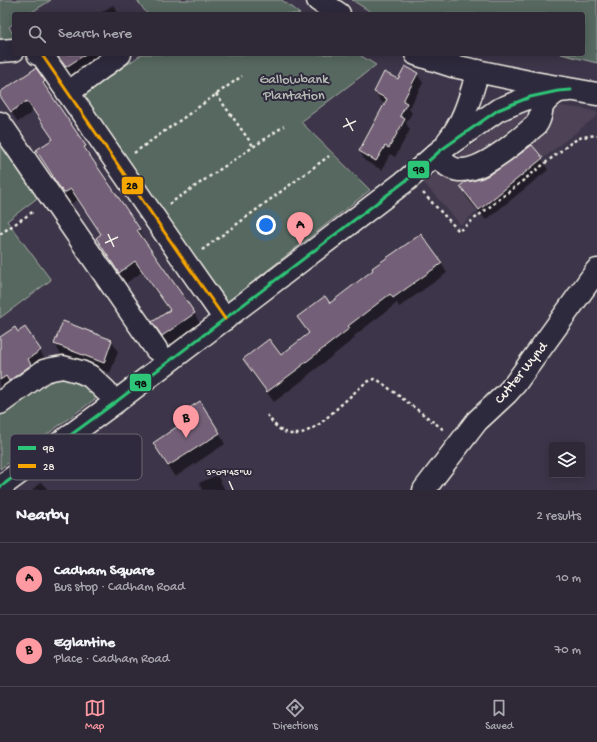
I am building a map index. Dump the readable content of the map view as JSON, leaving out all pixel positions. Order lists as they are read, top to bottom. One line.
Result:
{"streets":{"main road":["Cutter Wynd"]},"parks":["Gallowbank Plantation"],"lines":["transit line 28","transit line 98"],"legend":["98","28"],"page":{"search":"Search here","pins":["A","B"],"heading":["Nearby","2 results"],"list":[{"mark":"A","name":"Cadham Square","note":"Bus stop · Cadham Road","value":"10 m"},{"mark":"B","name":"Eglantine","note":"Place · Cadham Road","value":"70 m"}],"nav":["Map","Directions","Saved"]},"coordinates":["3°09'45\"W"]}
